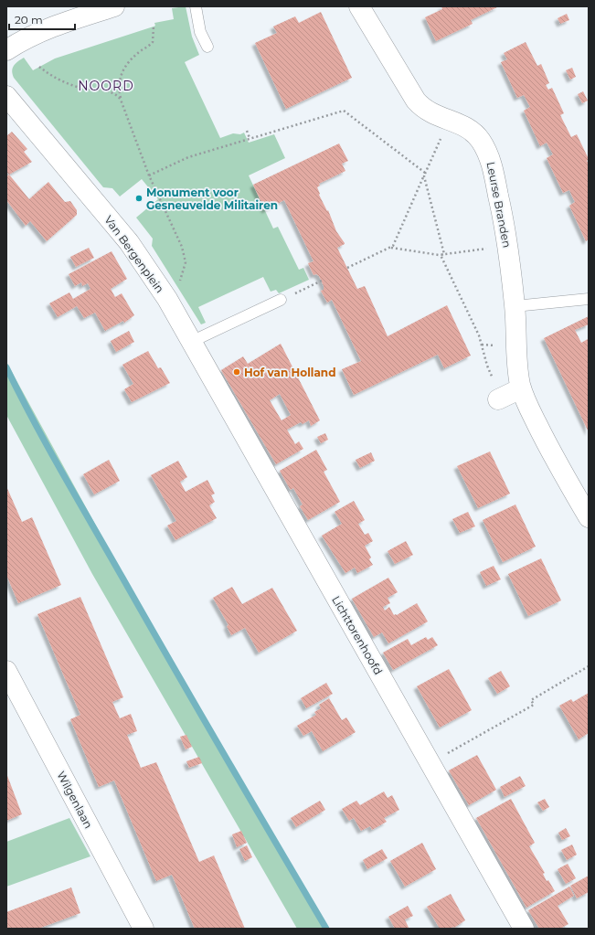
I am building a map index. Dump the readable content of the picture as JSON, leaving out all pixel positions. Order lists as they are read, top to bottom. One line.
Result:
{"streets":{"street":["Leurse Branden","Van Bergenplein","Lichttorenhoofd","Wilgenlaan"]},"crossings":[["Van Bergenplein","Lichttorenhoofd"]],"districts":["NOORD"],"places":["Monument voor Gesneuvelde Militairen","Hof van Holland"],"scale_bar":"20 m"}
